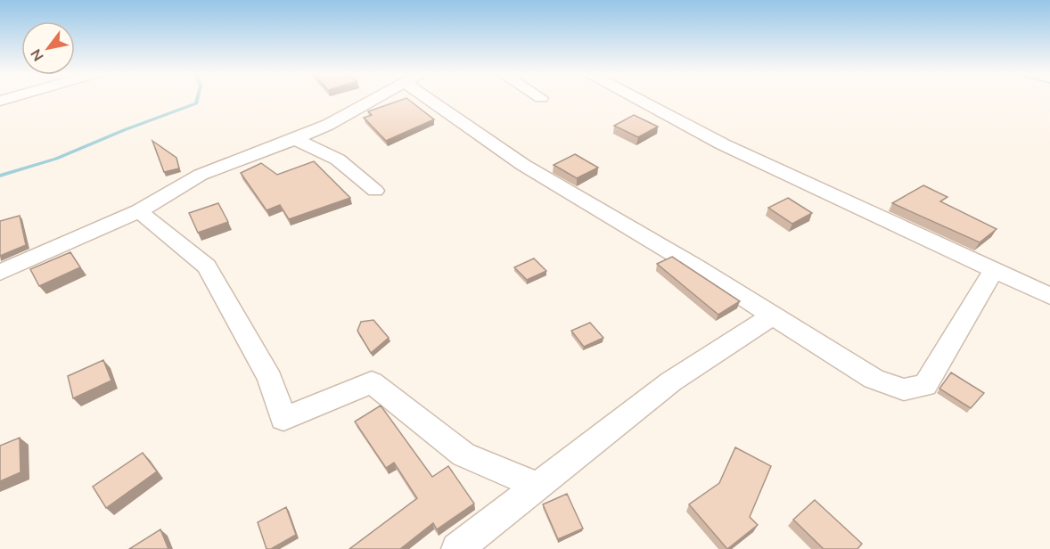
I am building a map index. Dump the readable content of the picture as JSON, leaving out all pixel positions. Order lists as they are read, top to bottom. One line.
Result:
{"north":"bottom left"}
